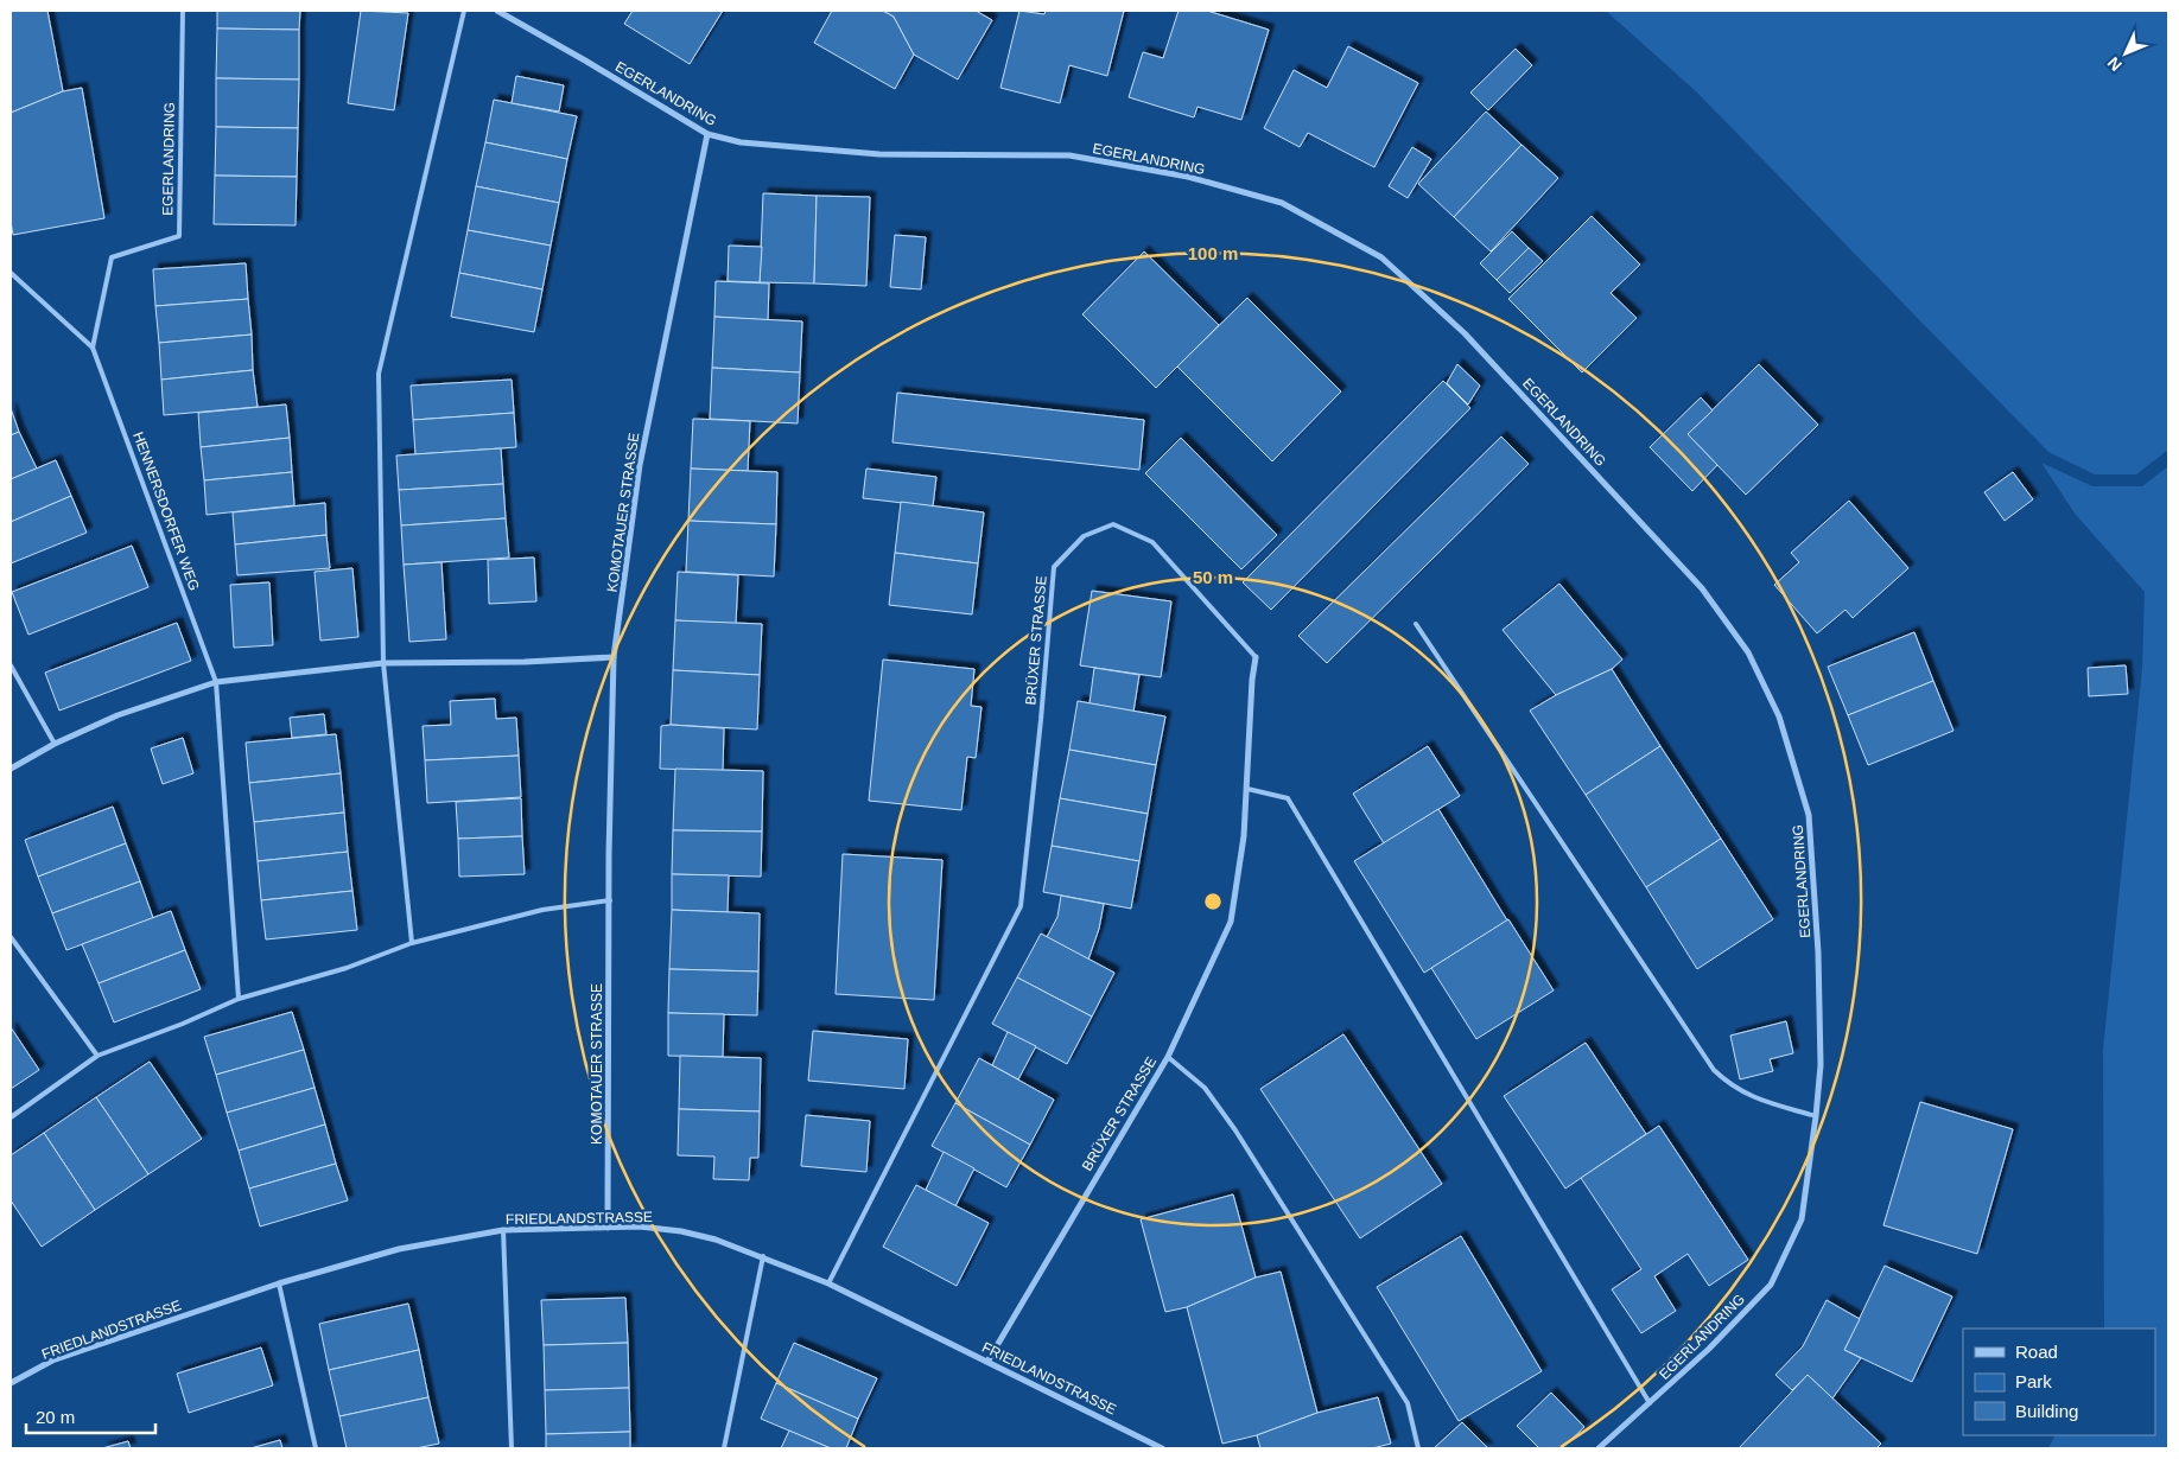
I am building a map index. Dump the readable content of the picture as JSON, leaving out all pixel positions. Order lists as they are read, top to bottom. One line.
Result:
{"streets":{"street":["EGERLANDRING","KOMOTAUER STRASSE","BRÜXER STRASSE","FRIEDLANDSTRASSE"],"lane":["HENNERSDORFER WEG"]},"crossings":[["EGERLANDRING","HENNERSDORFER WEG"],["EGERLANDRING","KOMOTAUER STRASSE"],["KOMOTAUER STRASSE","FRIEDLANDSTRASSE"],["BRÜXER STRASSE","FRIEDLANDSTRASSE"]],"legend":["Road","Park","Building"],"scale_bar":"20 m","north":"bottom left","rings":["100 m","50 m"]}
